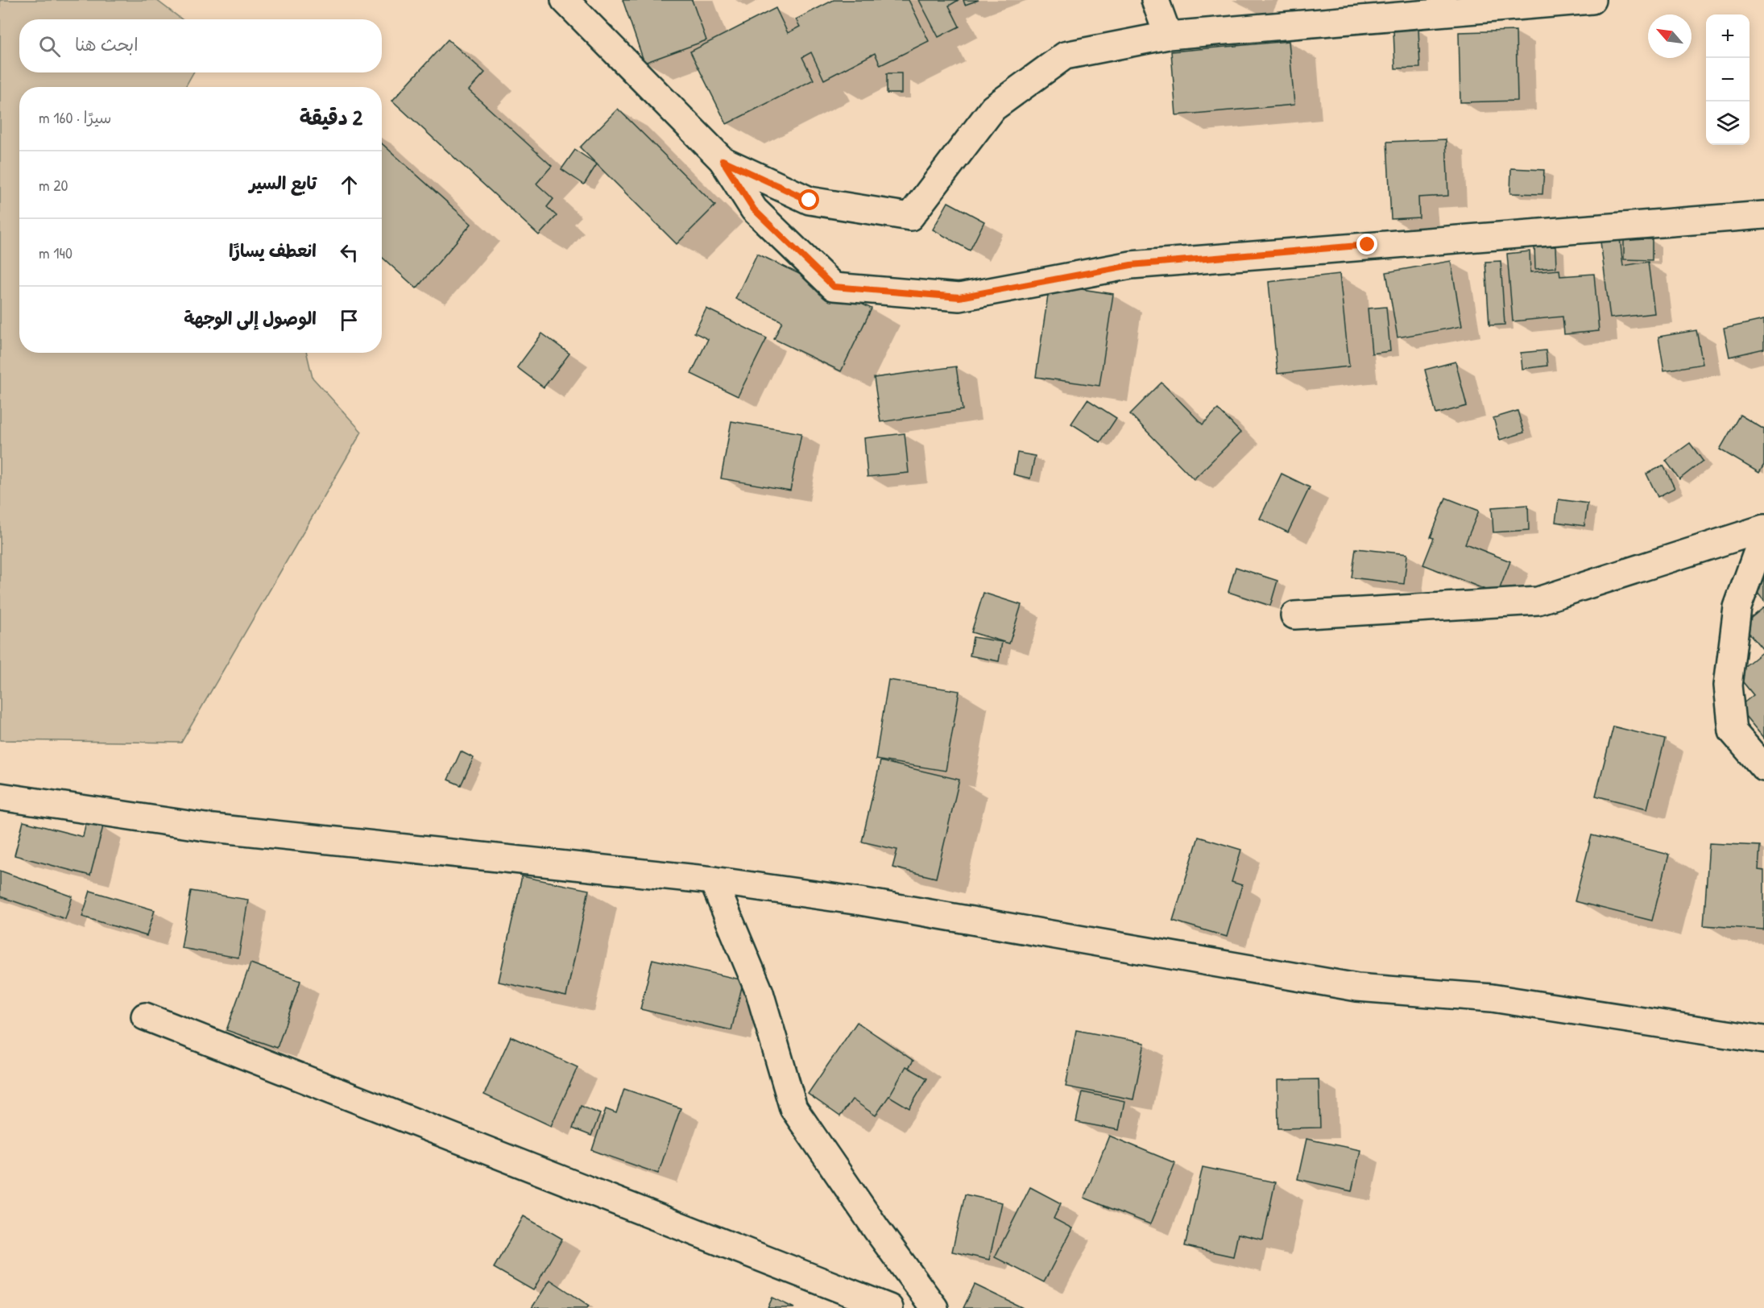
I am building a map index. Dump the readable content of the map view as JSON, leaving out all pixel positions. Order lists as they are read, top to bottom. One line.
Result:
{"north":"top left","page":{"map_buttons":["+","−"],"search":"ابحث هنا","heading":["2 دقيقة","سيرًا · 160 m"],"list":[["تابع السير","20 m"],["انعطف يسارًا","140 m"],"الوصول إلى الوجهة"]}}
